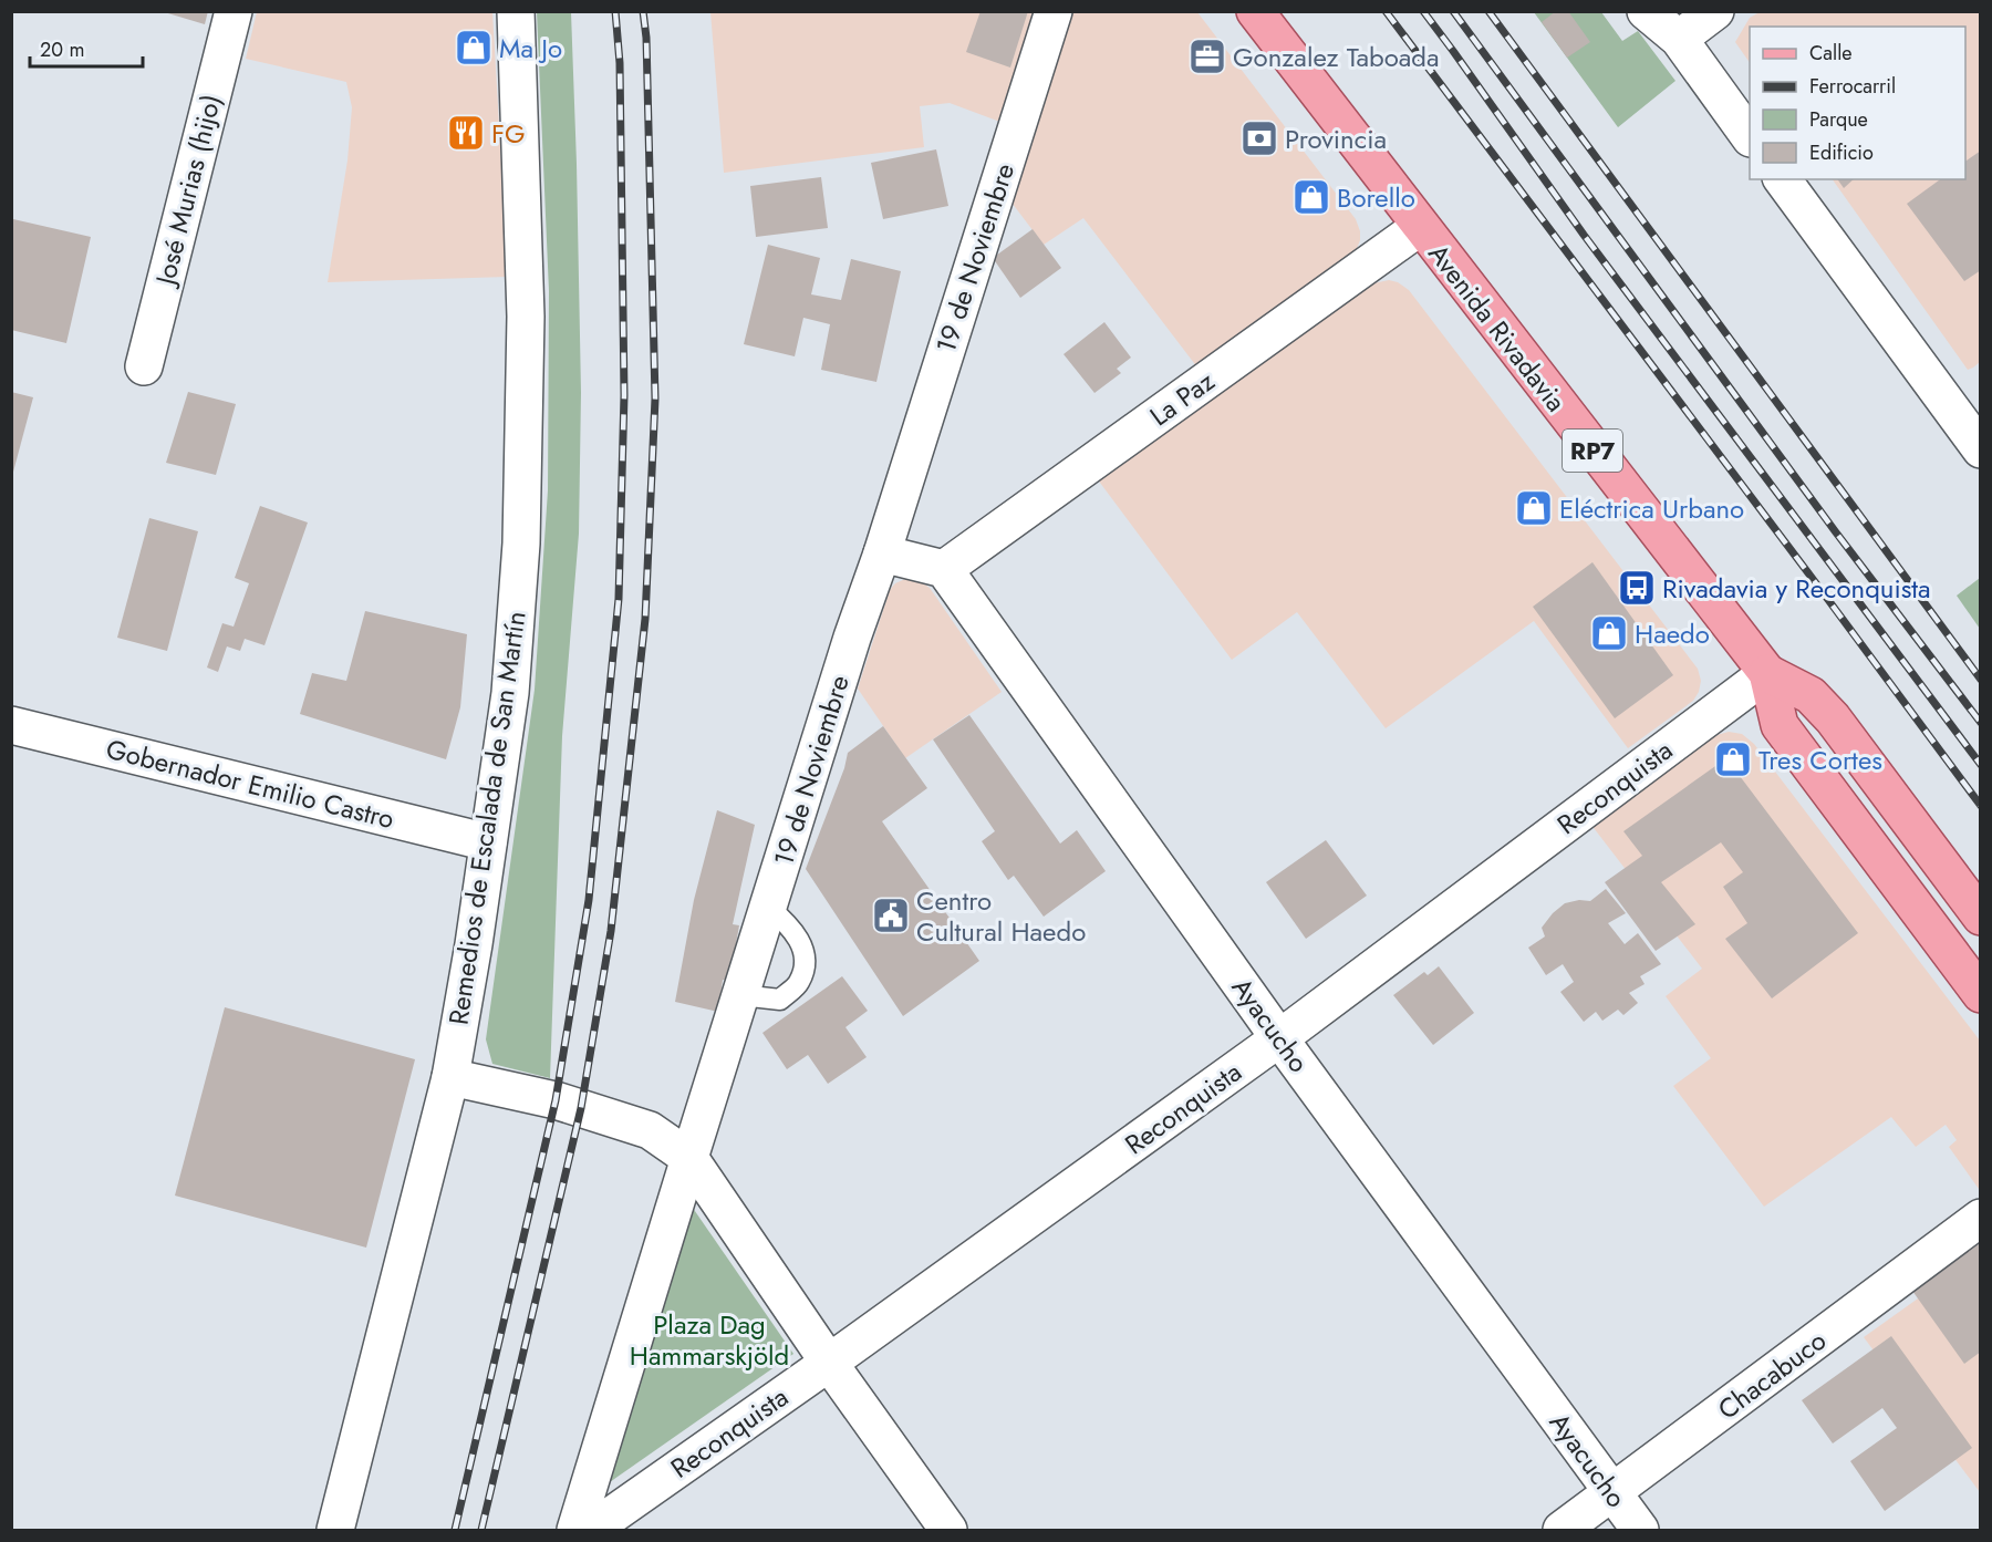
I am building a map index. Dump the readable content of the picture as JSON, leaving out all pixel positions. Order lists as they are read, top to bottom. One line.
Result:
{"streets":{"main road":["Avenida Rivadavia","RP7"],"street":["José Murias (hijo)","19 de Noviembre","La Paz","Gobernador Emilio Castro","Reconquista","Remedios de Escalada de San Martín","Ayacucho","Chacabuco"]},"crossings":[["Avenida Rivadavia","La Paz"],["Avenida Rivadavia","Reconquista"],["La Paz","Ayacucho"],["Gobernador Emilio Castro","Remedios de Escalada de San Martín"],["Reconquista","Ayacucho"],["Ayacucho","Chacabuco"]],"parks":["Plaza Dag Hammarskjöld"],"places":{"shop":["Ma Jo","Borello","Eléctrica Urbano","Haedo","Tres Cortes"],"office":["Gonzalez Taboada"],"restaurant":["FG"],"bank":["Provincia"],"bus stop":["Rivadavia y Reconquista"],"public building":["Centro Cultural Haedo"]},"legend":["Calle","Ferrocarril","Parque","Edificio"],"scale_bar":"20 m"}
